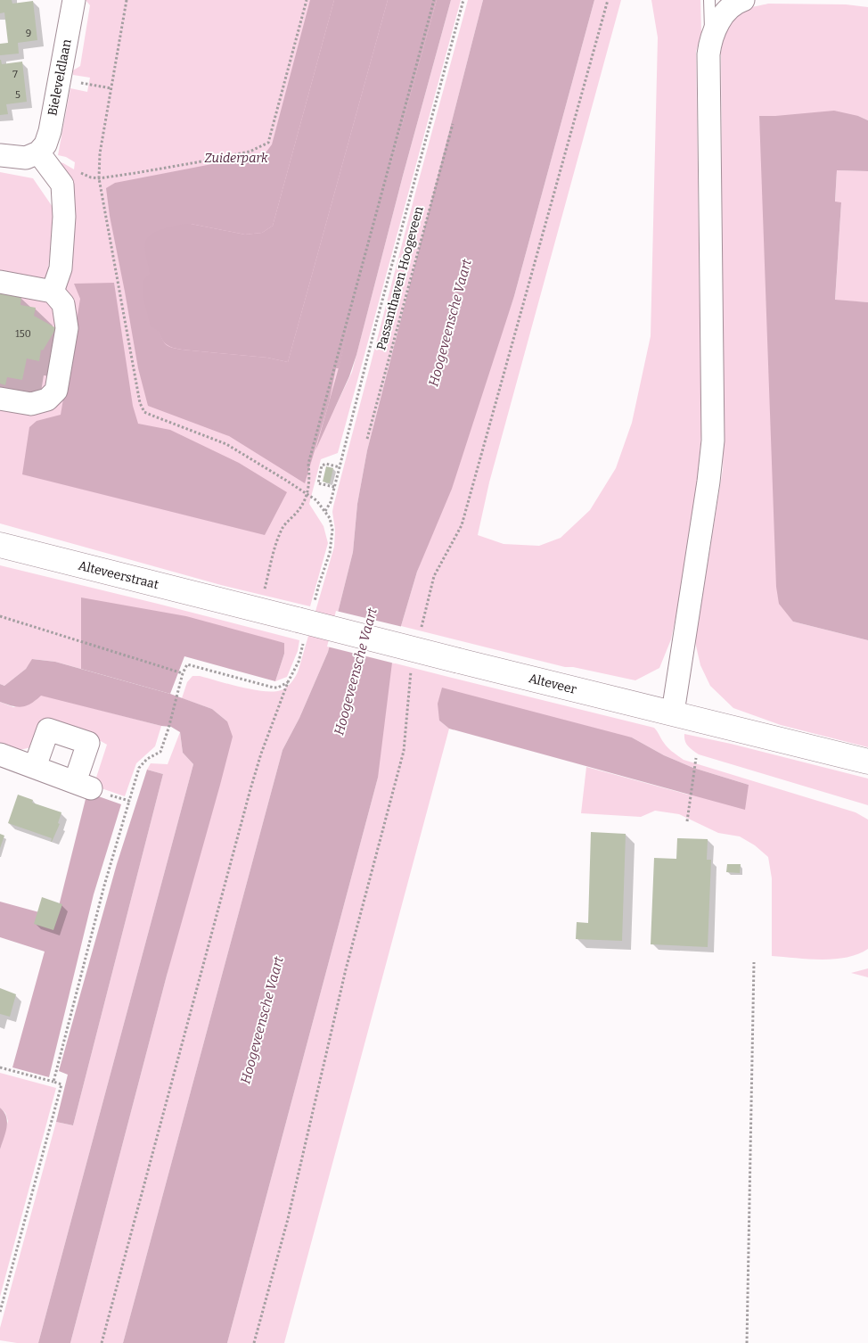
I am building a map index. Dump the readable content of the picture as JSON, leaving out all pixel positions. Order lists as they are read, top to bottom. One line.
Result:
{"streets":{"street":["Bieleveldlaan","Alteveerstraat","Alteveer"],"path":["Passanthaven Hoogeveen"]},"crossings":[["Alteveerstraat","Alteveer"]],"water":["Hoogeveensche Vaart"],"parks":["Zuiderpark"],"house_numbers":["9","7","5","150"]}
